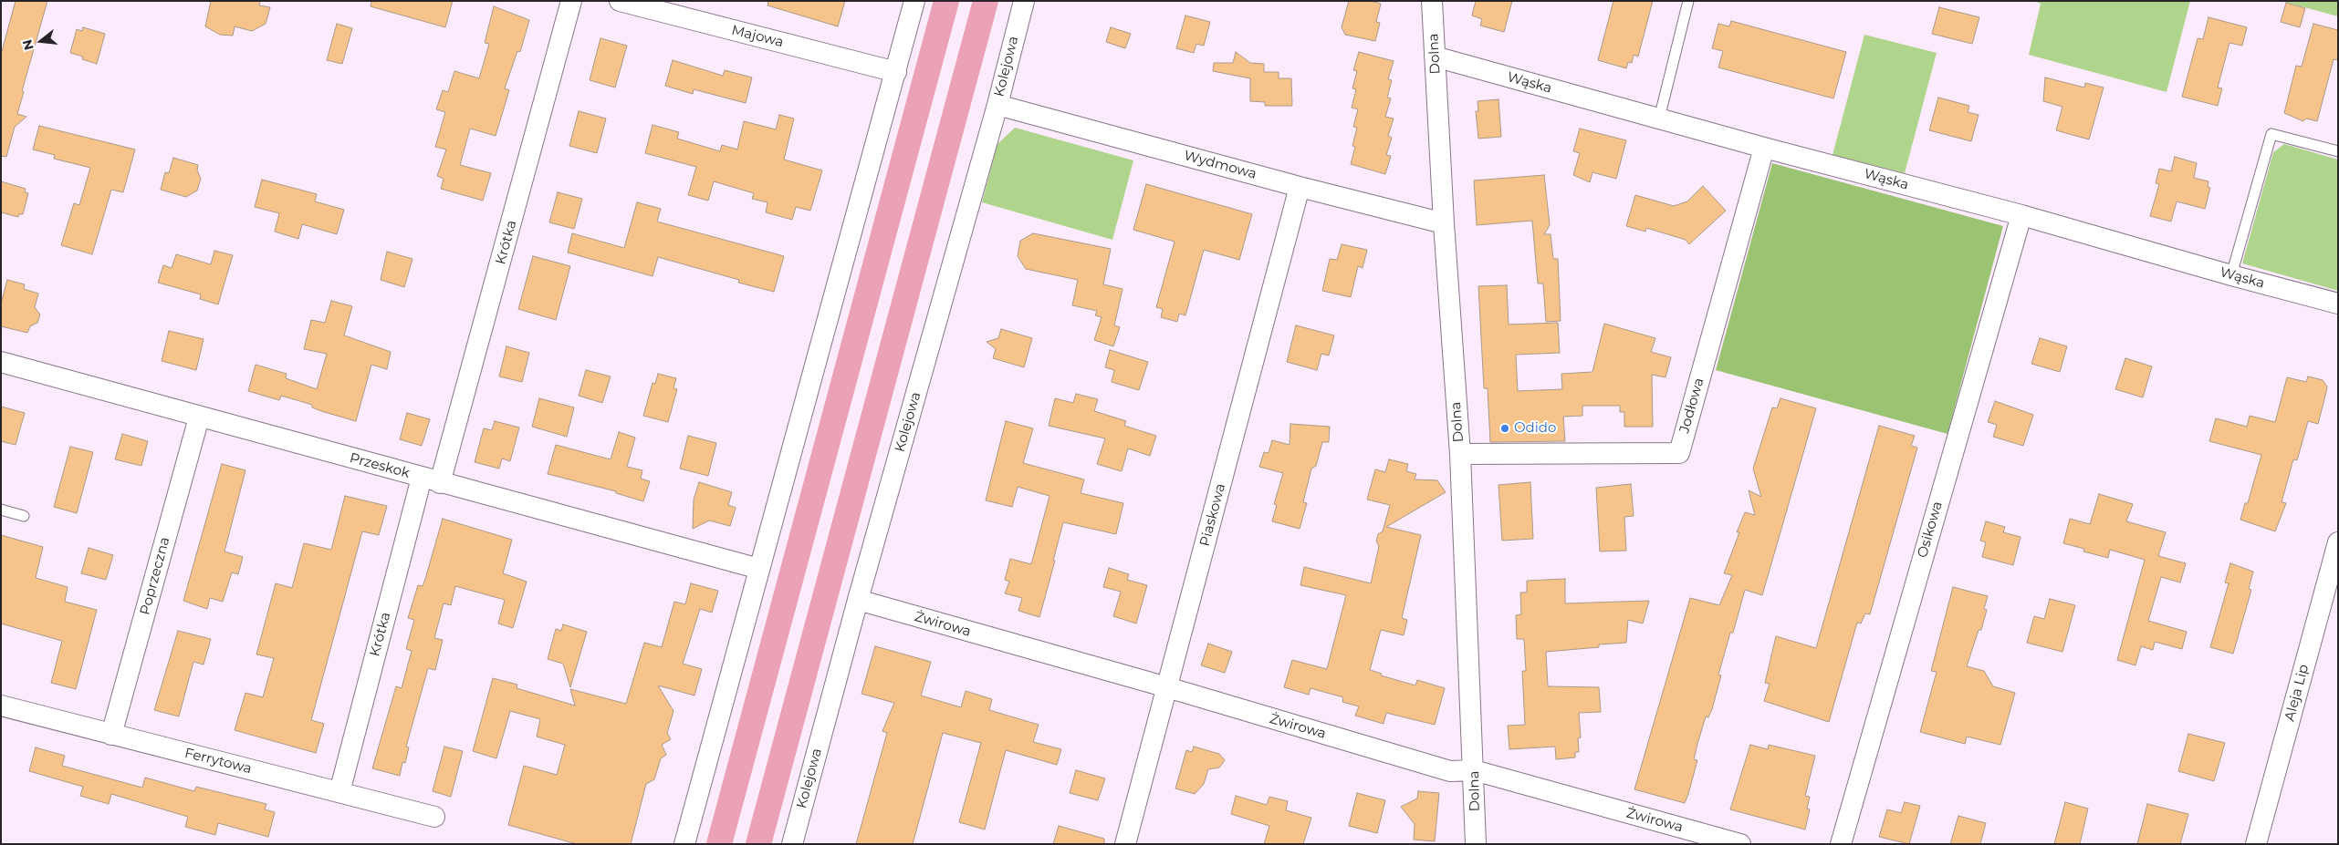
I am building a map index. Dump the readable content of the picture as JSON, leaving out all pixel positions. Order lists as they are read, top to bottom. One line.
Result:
{"streets":{"street":["Majowa","Dolna","Kolejowa","Wąska","Wydmowa","Krótka","Jodłowa","Przeskok","Piaskowa","Osikowa","Poprzeczna","Żwirowa","Aleja Lip","Ferrytowa"]},"crossings":[["Dolna","Wąska"],["Dolna","Wydmowa"],["Dolna","Jodłowa"],["Dolna","Żwirowa"],["Kolejowa","Wydmowa"],["Kolejowa","Żwirowa"],["Wąska","Jodłowa"],["Wąska","Osikowa"],["Wydmowa","Piaskowa"],["Krótka","Przeskok"],["Krótka","Ferrytowa"],["Przeskok","Poprzeczna"],["Piaskowa","Żwirowa"],["Poprzeczna","Ferrytowa"]],"places":["Odido"],"north":"left"}
